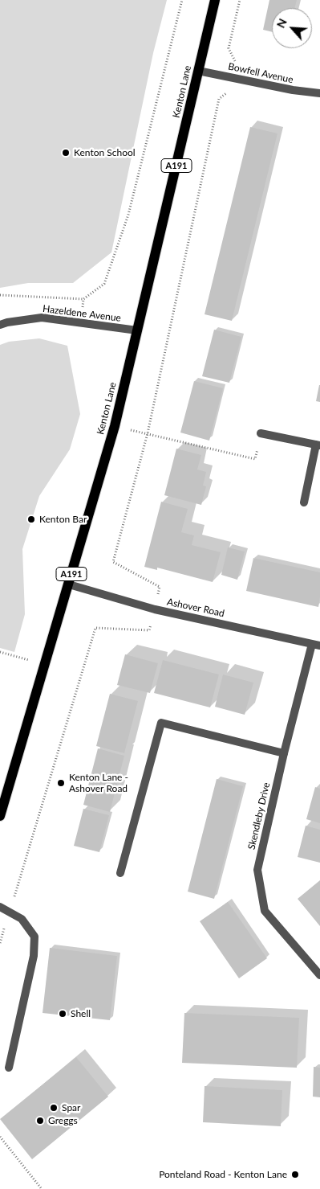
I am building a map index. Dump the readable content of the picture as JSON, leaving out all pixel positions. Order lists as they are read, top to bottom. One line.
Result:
{"streets":{"main road":["Kenton Lane","A191"],"street":["Bowfell Avenue","Hazeldene Avenue","Ashover Road","Skendleby Drive"]},"crossings":[["Bowfell Avenue","Kenton Lane"],["Kenton Lane","Hazeldene Avenue"],["Kenton Lane","Ashover Road"],["Ashover Road","Skendleby Drive"]],"places":["Kenton School","Kenton Bar","Kenton Lane - Ashover Road","Shell","Spar","Greggs","Ponteland Road - Kenton Lane"],"north":"top left"}
